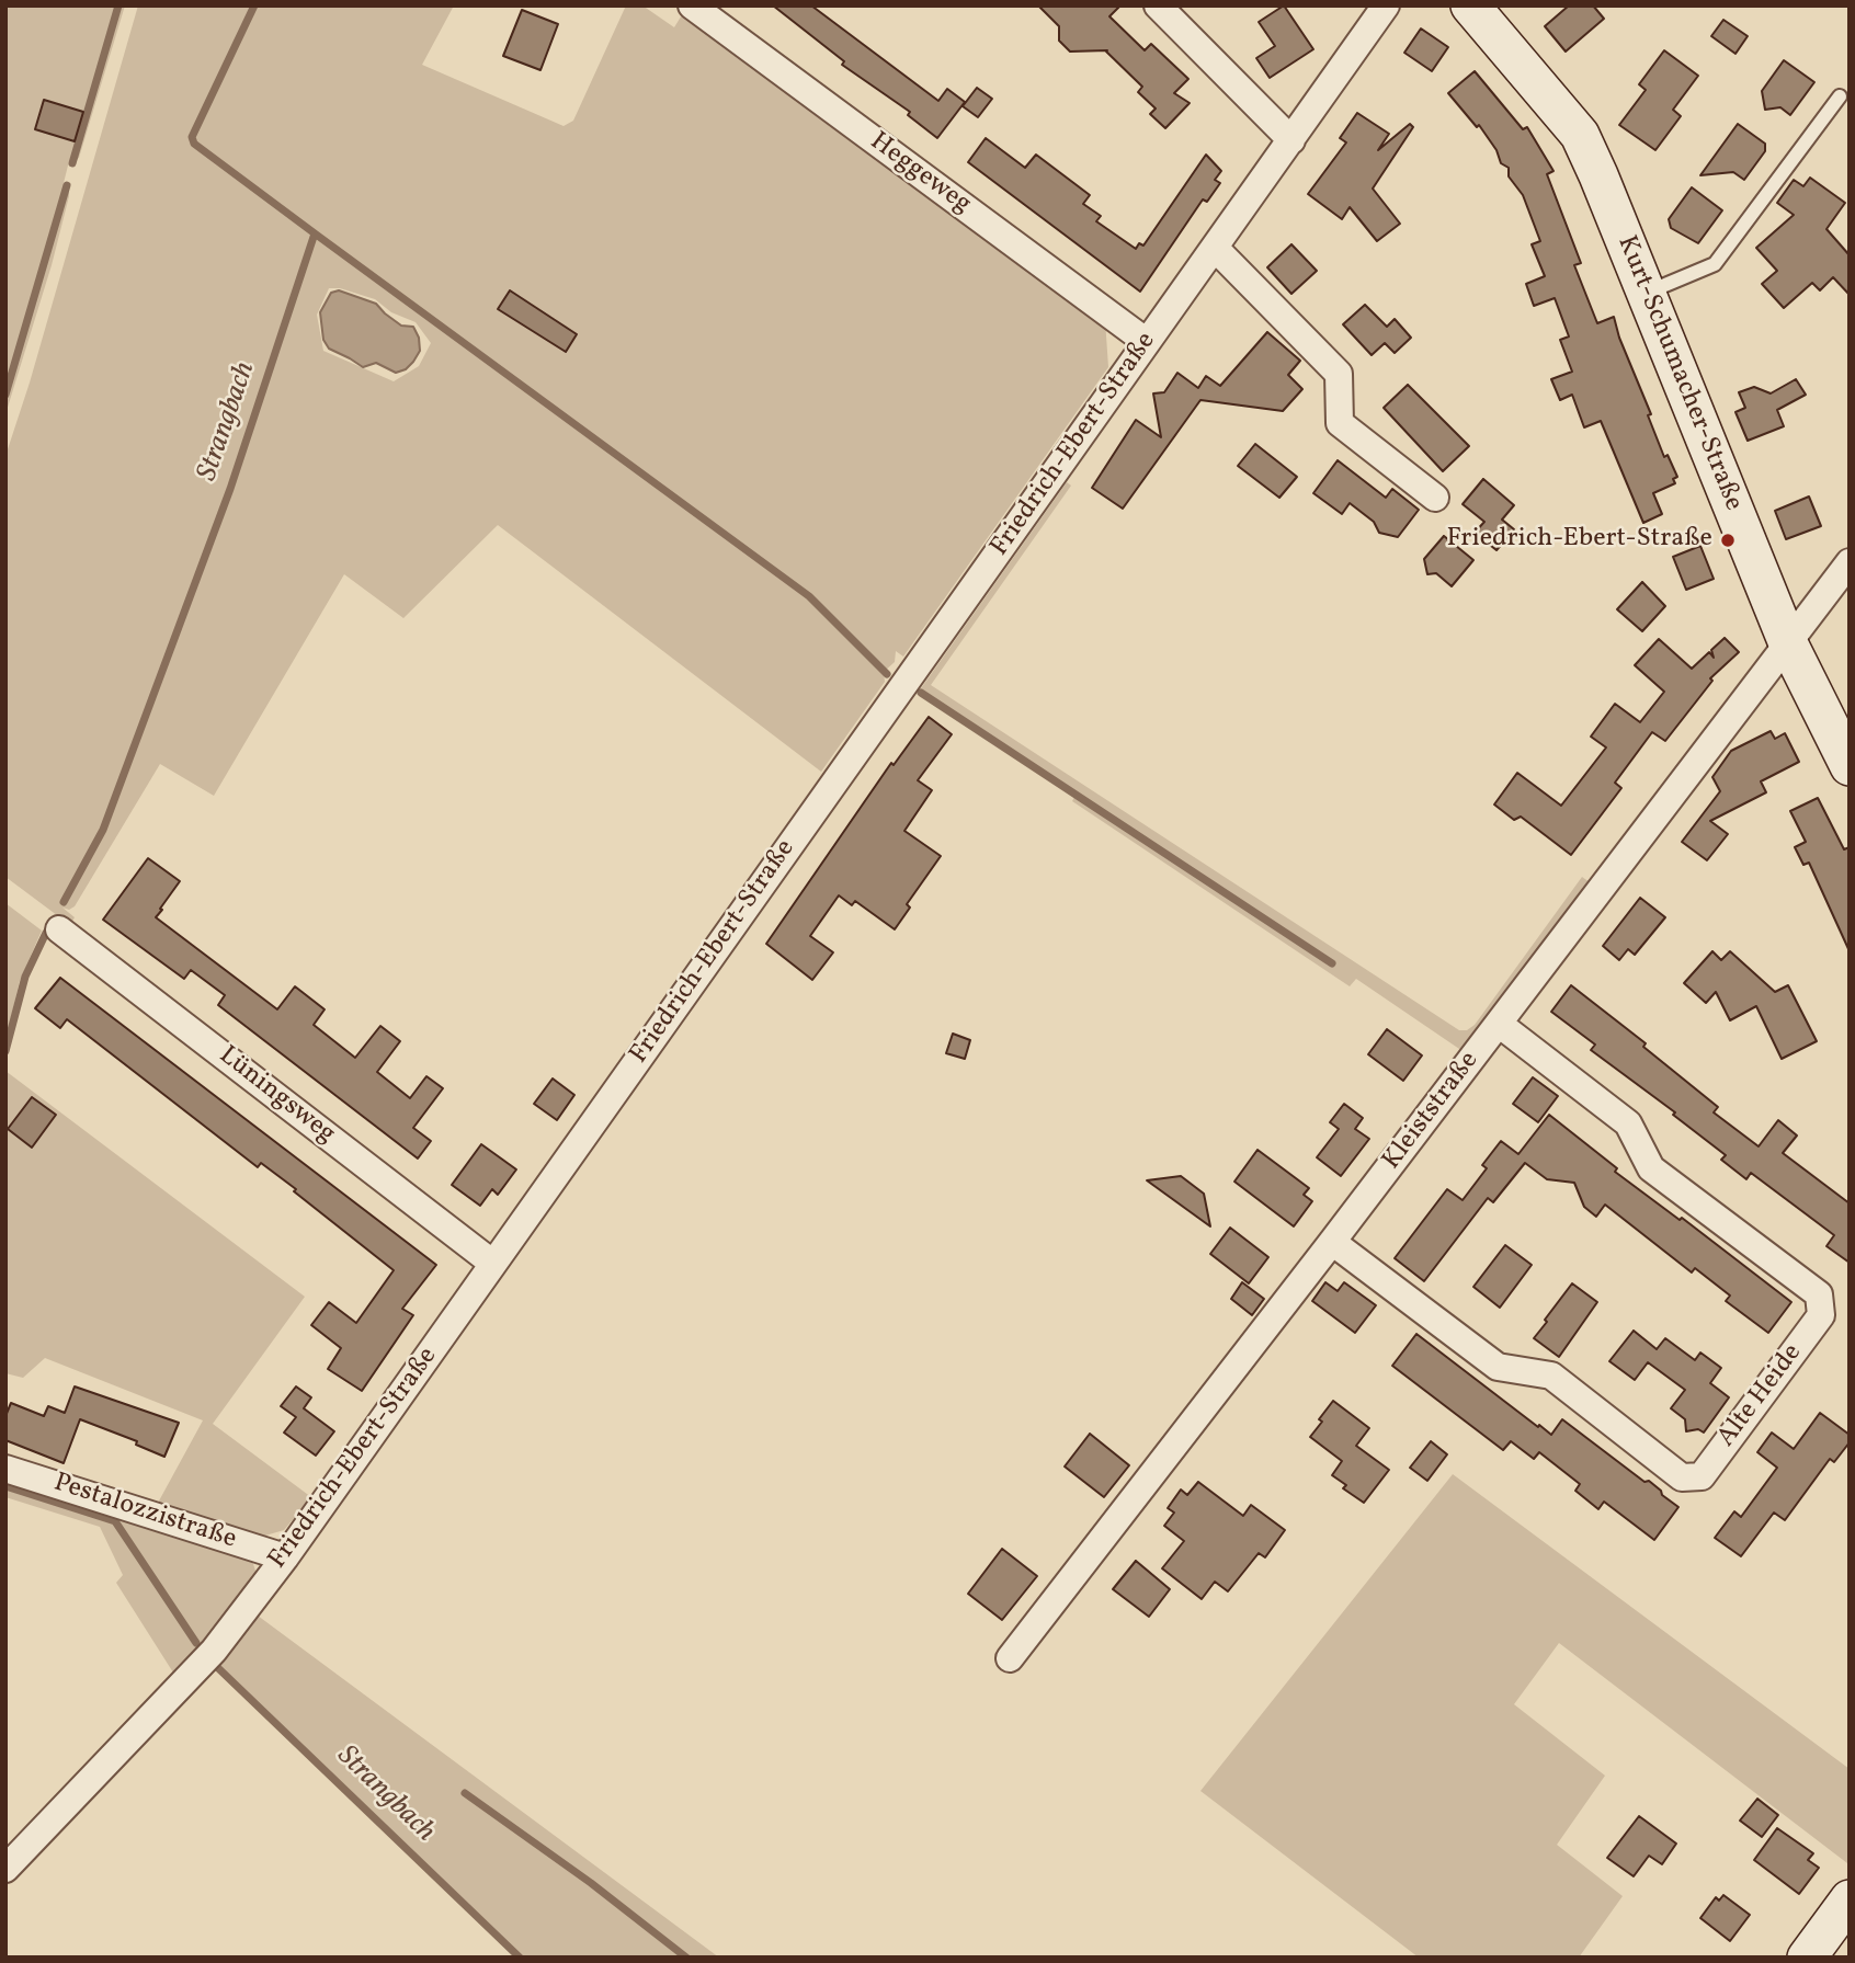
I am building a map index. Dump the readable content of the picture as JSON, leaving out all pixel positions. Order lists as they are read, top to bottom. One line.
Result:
{"streets":{"street":["Heggeweg","Kurt-Schumacher-Straße","Friedrich-Ebert-Straße","Lüningsweg","Kleiststraße","Alte Heide","Pestalozzistraße"]},"crossings":[["Heggeweg","Friedrich-Ebert-Straße"],["Kurt-Schumacher-Straße","Kleiststraße"],["Friedrich-Ebert-Straße","Lüningsweg"],["Friedrich-Ebert-Straße","Pestalozzistraße"],["Kleiststraße","Alte Heide"]],"water":["Strangbach"],"places":["Friedrich-Ebert-Straße"]}
